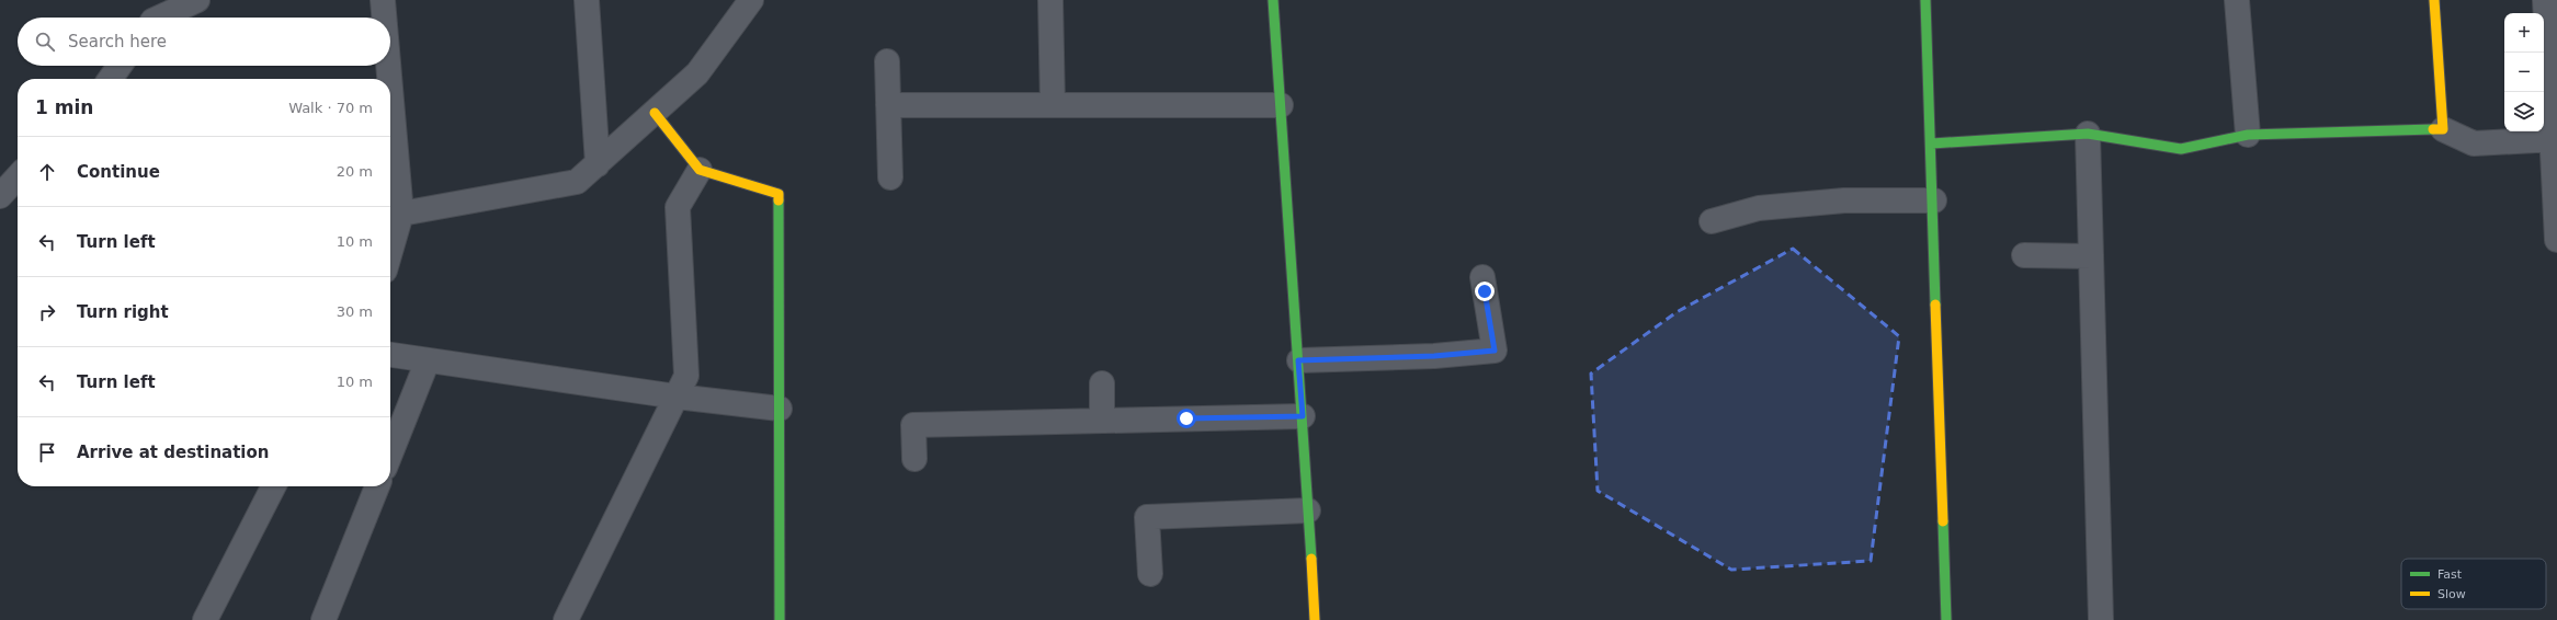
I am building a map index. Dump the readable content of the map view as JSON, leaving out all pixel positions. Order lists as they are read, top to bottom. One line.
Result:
{"legend":["Fast","Slow"],"page":{"map_buttons":["+","−"],"search":"Search here","heading":["1 min","Walk · 70 m"],"list":[["Continue","20 m"],["Turn left","10 m"],["Turn right","30 m"],["Turn left","10 m"],"Arrive at destination"]}}
